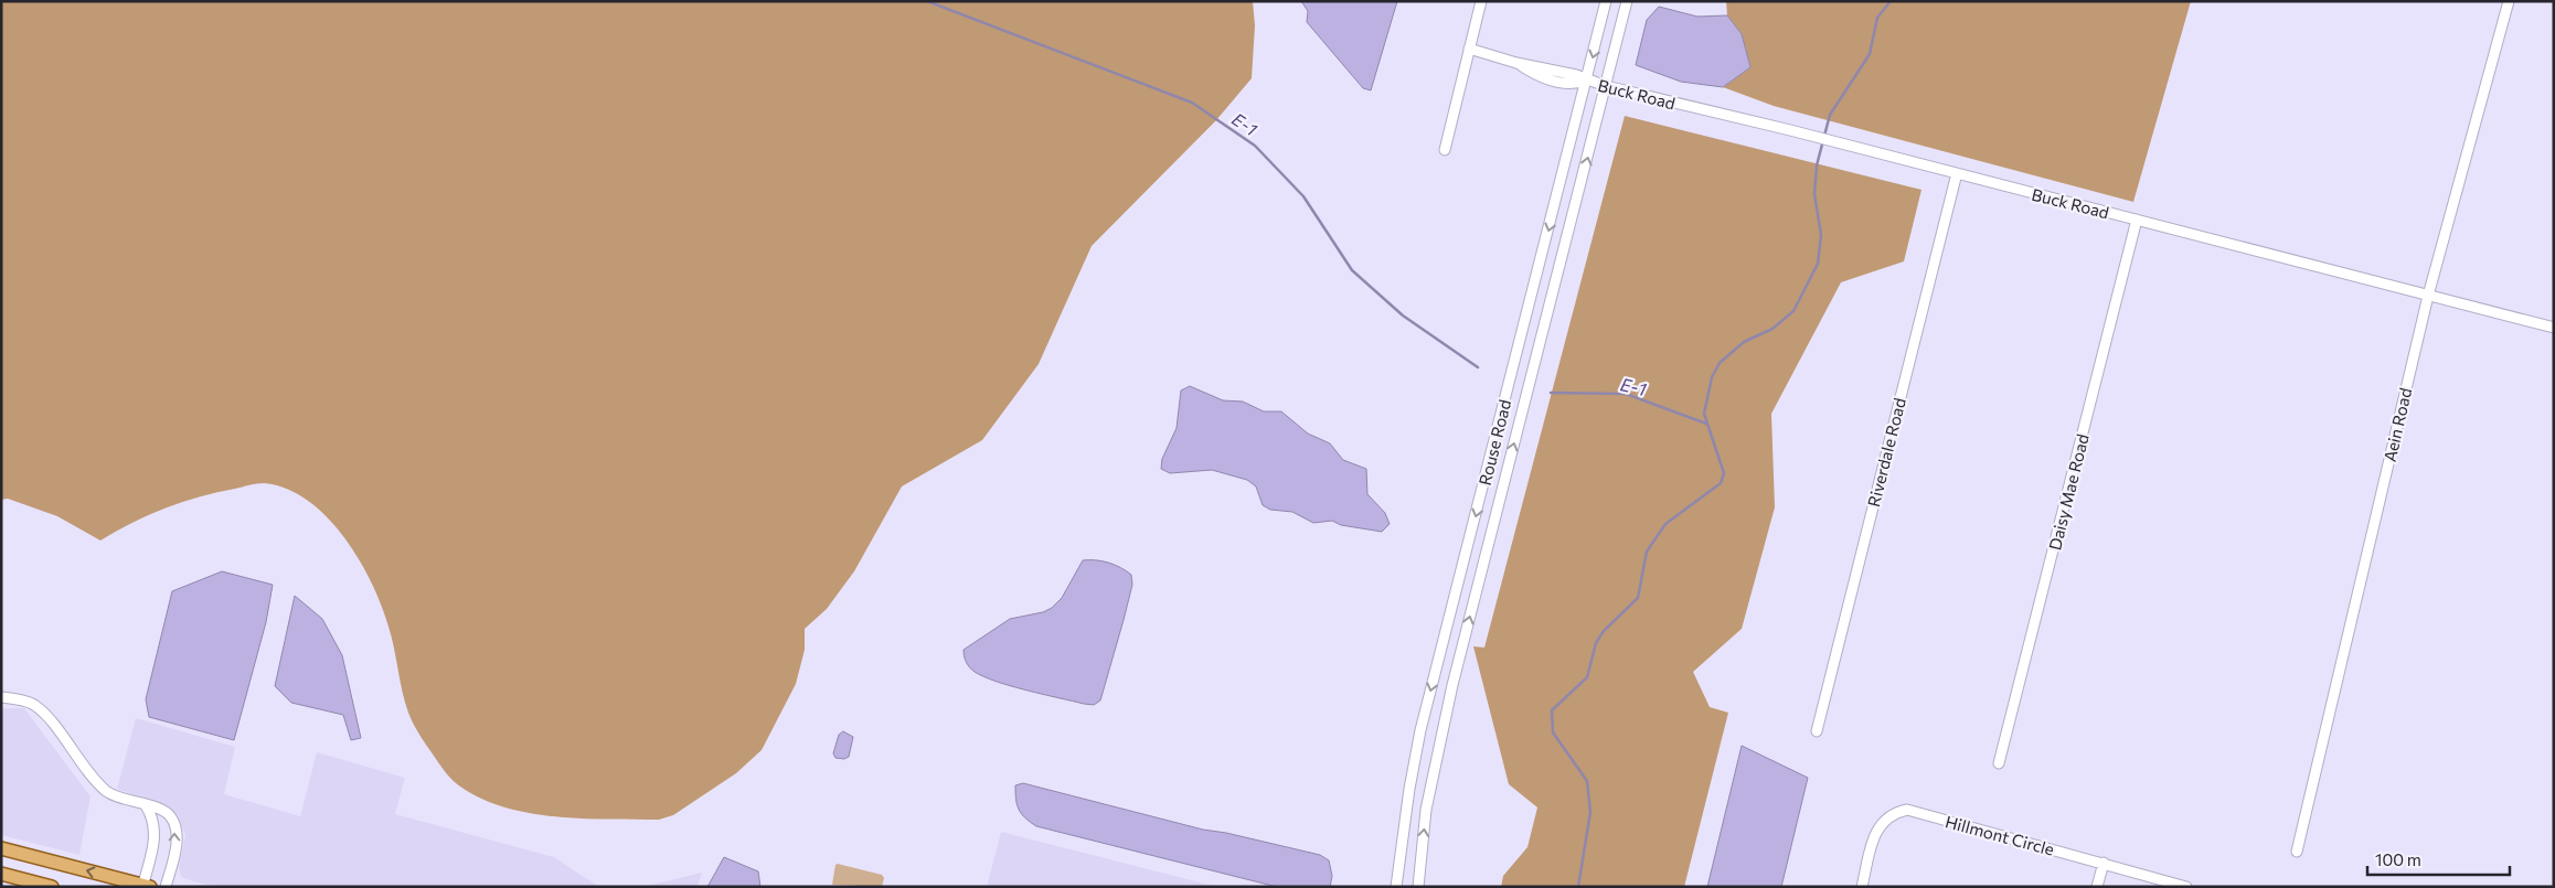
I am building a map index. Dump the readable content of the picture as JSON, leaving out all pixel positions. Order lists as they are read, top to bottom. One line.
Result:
{"streets":{"street":["Buck Road","Aein Road","Rouse Road","Riverdale Road","Daisy Mae Road","Hillmont Circle"]},"crossings":[["Buck Road","Aein Road"],["Buck Road","Rouse Road"],["Buck Road","Riverdale Road"],["Buck Road","Daisy Mae Road"]],"water":["E-1"],"scale_bar":"100 m"}
